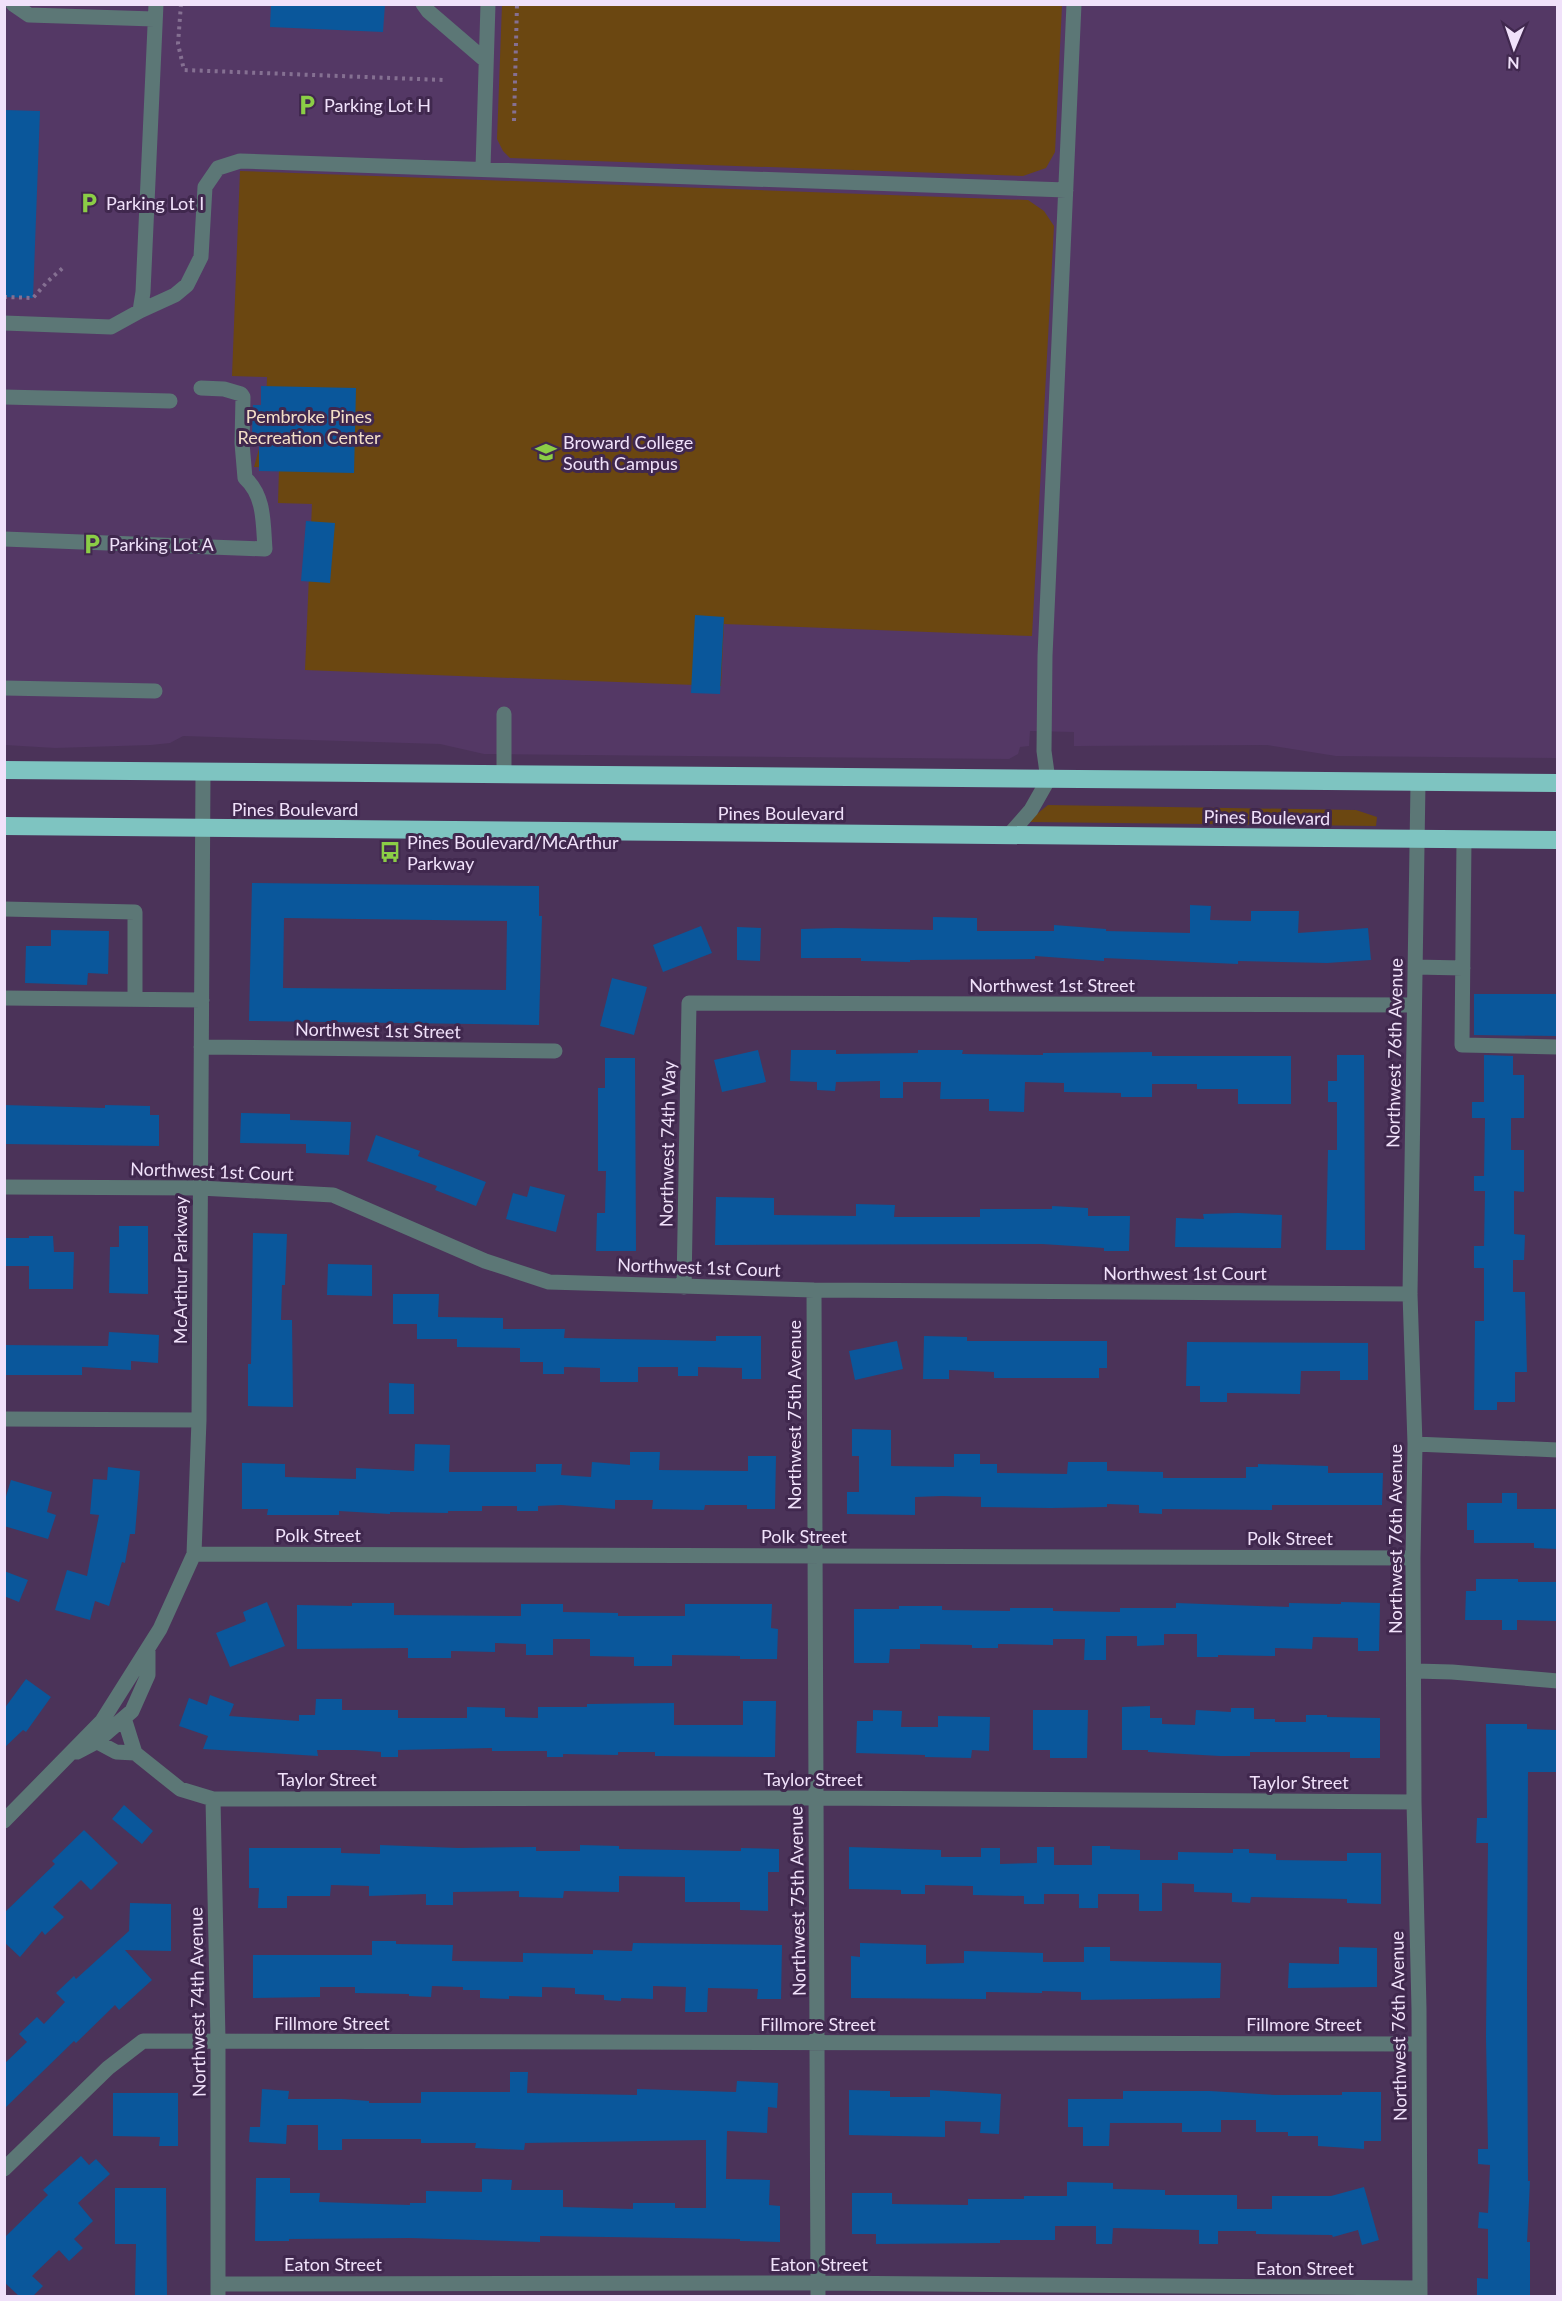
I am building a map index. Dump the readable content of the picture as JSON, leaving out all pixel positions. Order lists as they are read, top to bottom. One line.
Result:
{"streets":{"highway":["Pines Boulevard"],"street":["Northwest 1st Street","Northwest 76th Avenue","Northwest 74th Way","Northwest 1st Court","McArthur Parkway","Northwest 75th Avenue","Polk Street","Taylor Street","Northwest 74th Avenue","Fillmore Street","Eaton Street"]},"crossings":[["Pines Boulevard","Northwest 76th Avenue"],["Pines Boulevard","McArthur Parkway"],["Northwest 1st Street","Northwest 76th Avenue"],["Northwest 1st Street","Northwest 74th Way"],["Northwest 1st Street","McArthur Parkway"],["Northwest 76th Avenue","Northwest 1st Court"],["Northwest 76th Avenue","Polk Street"],["Northwest 76th Avenue","Taylor Street"],["Northwest 76th Avenue","Fillmore Street"],["Northwest 76th Avenue","Eaton Street"],["Northwest 74th Way","Northwest 1st Court"],["Northwest 1st Court","McArthur Parkway"],["Northwest 1st Court","Northwest 75th Avenue"],["McArthur Parkway","Polk Street"],["Northwest 75th Avenue","Polk Street"],["Northwest 75th Avenue","Taylor Street"],["Northwest 75th Avenue","Fillmore Street"],["Northwest 75th Avenue","Eaton Street"],["Taylor Street","Northwest 74th Avenue"],["Northwest 74th Avenue","Fillmore Street"],["Northwest 74th Avenue","Eaton Street"]],"parks":["Pembroke Pines Recreation Center"],"places":{"parking":["Parking Lot H","Parking Lot I","Parking Lot A"],"school or university":["Broward College South Campus"],"bus stop":["Pines Boulevard/McArthur Parkway"]},"north":"bottom"}
